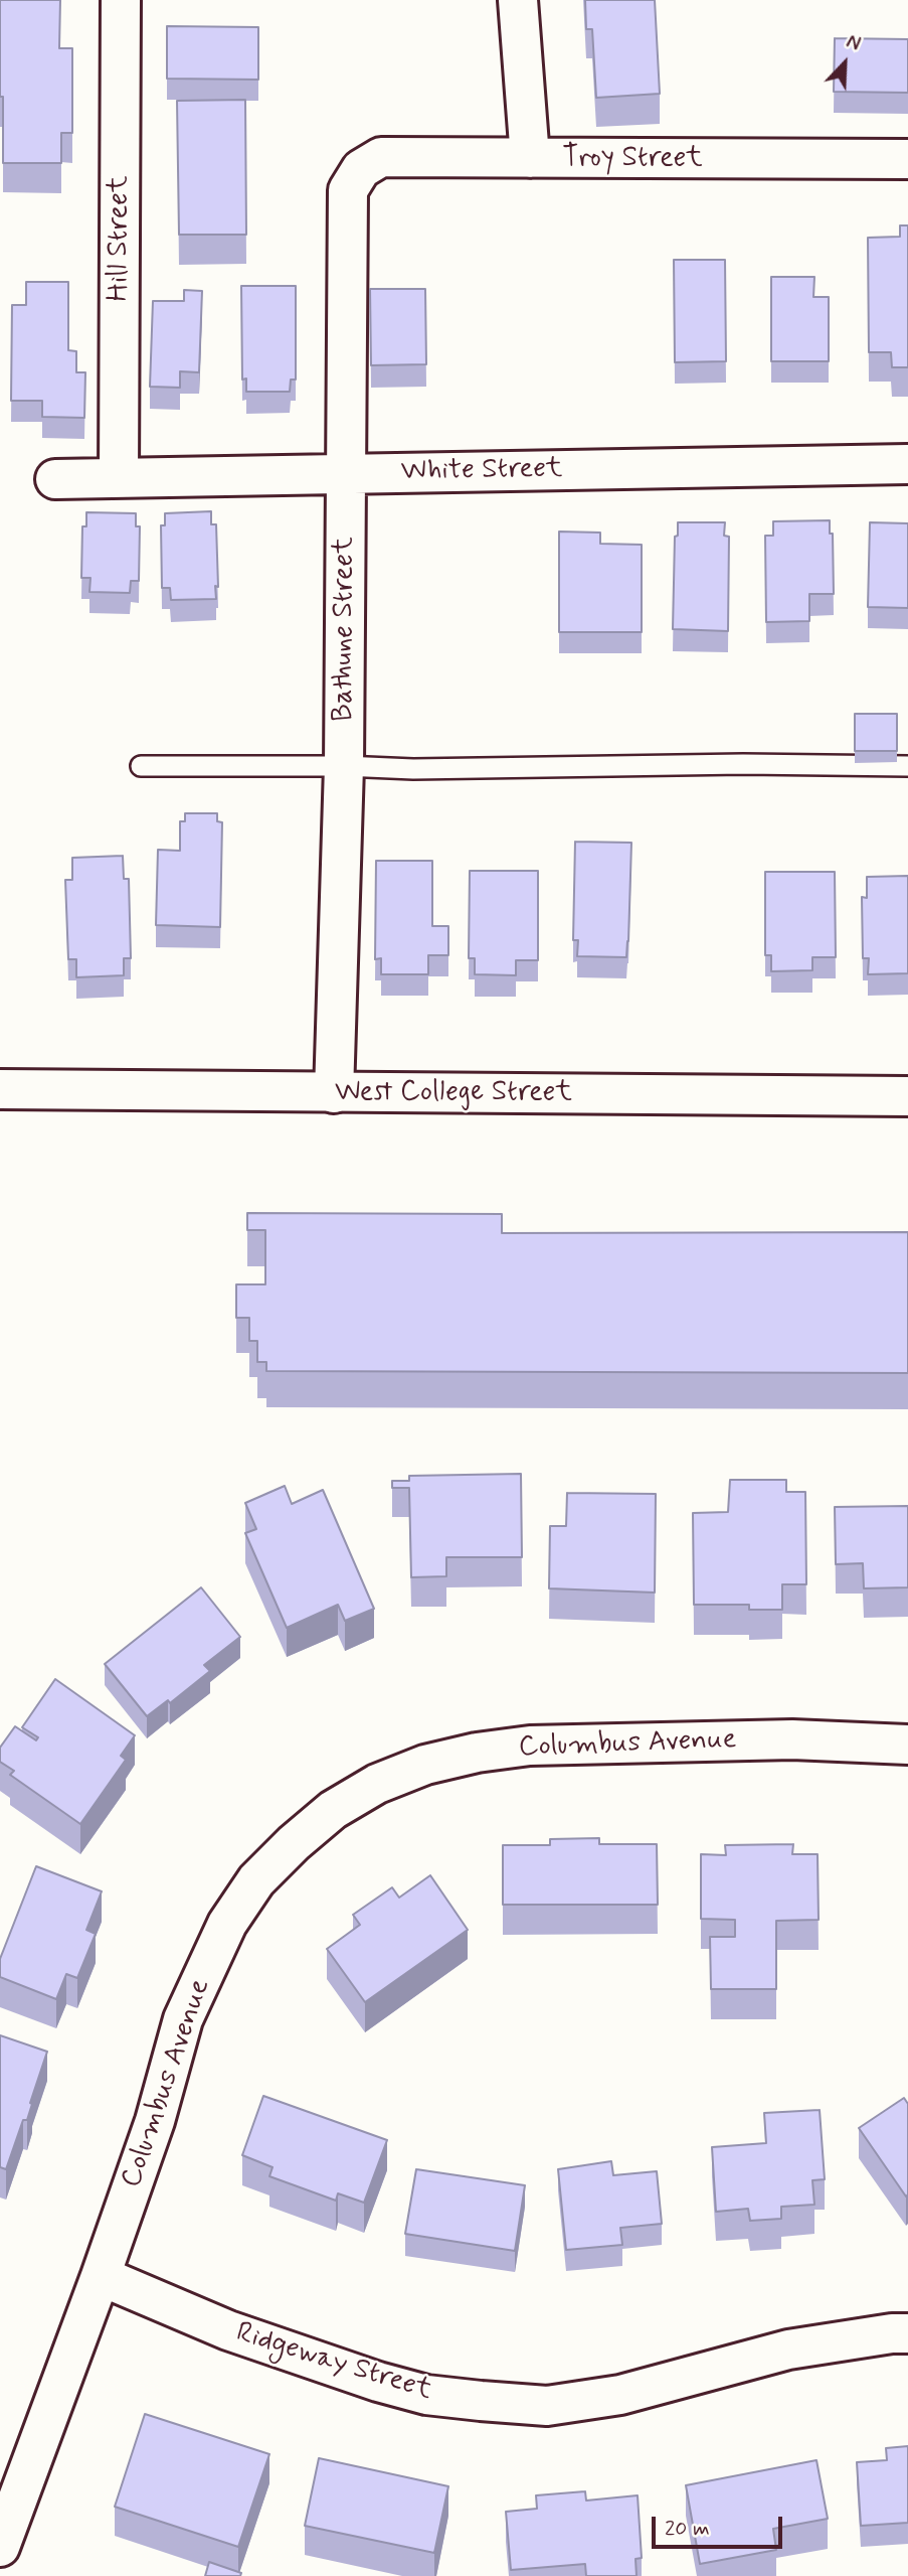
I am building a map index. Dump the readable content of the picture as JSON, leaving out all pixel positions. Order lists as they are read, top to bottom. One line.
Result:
{"streets":{"street":["Troy Street","Hill Street","White Street","Bathune Street","West College Street","Columbus Avenue","Ridgeway Street"]},"crossings":[["Troy Street","Bathune Street"],["Hill Street","White Street"],["White Street","Bathune Street"],["Bathune Street","West College Street"],["Columbus Avenue","Ridgeway Street"]],"scale_bar":"20 m","north":"top right"}
